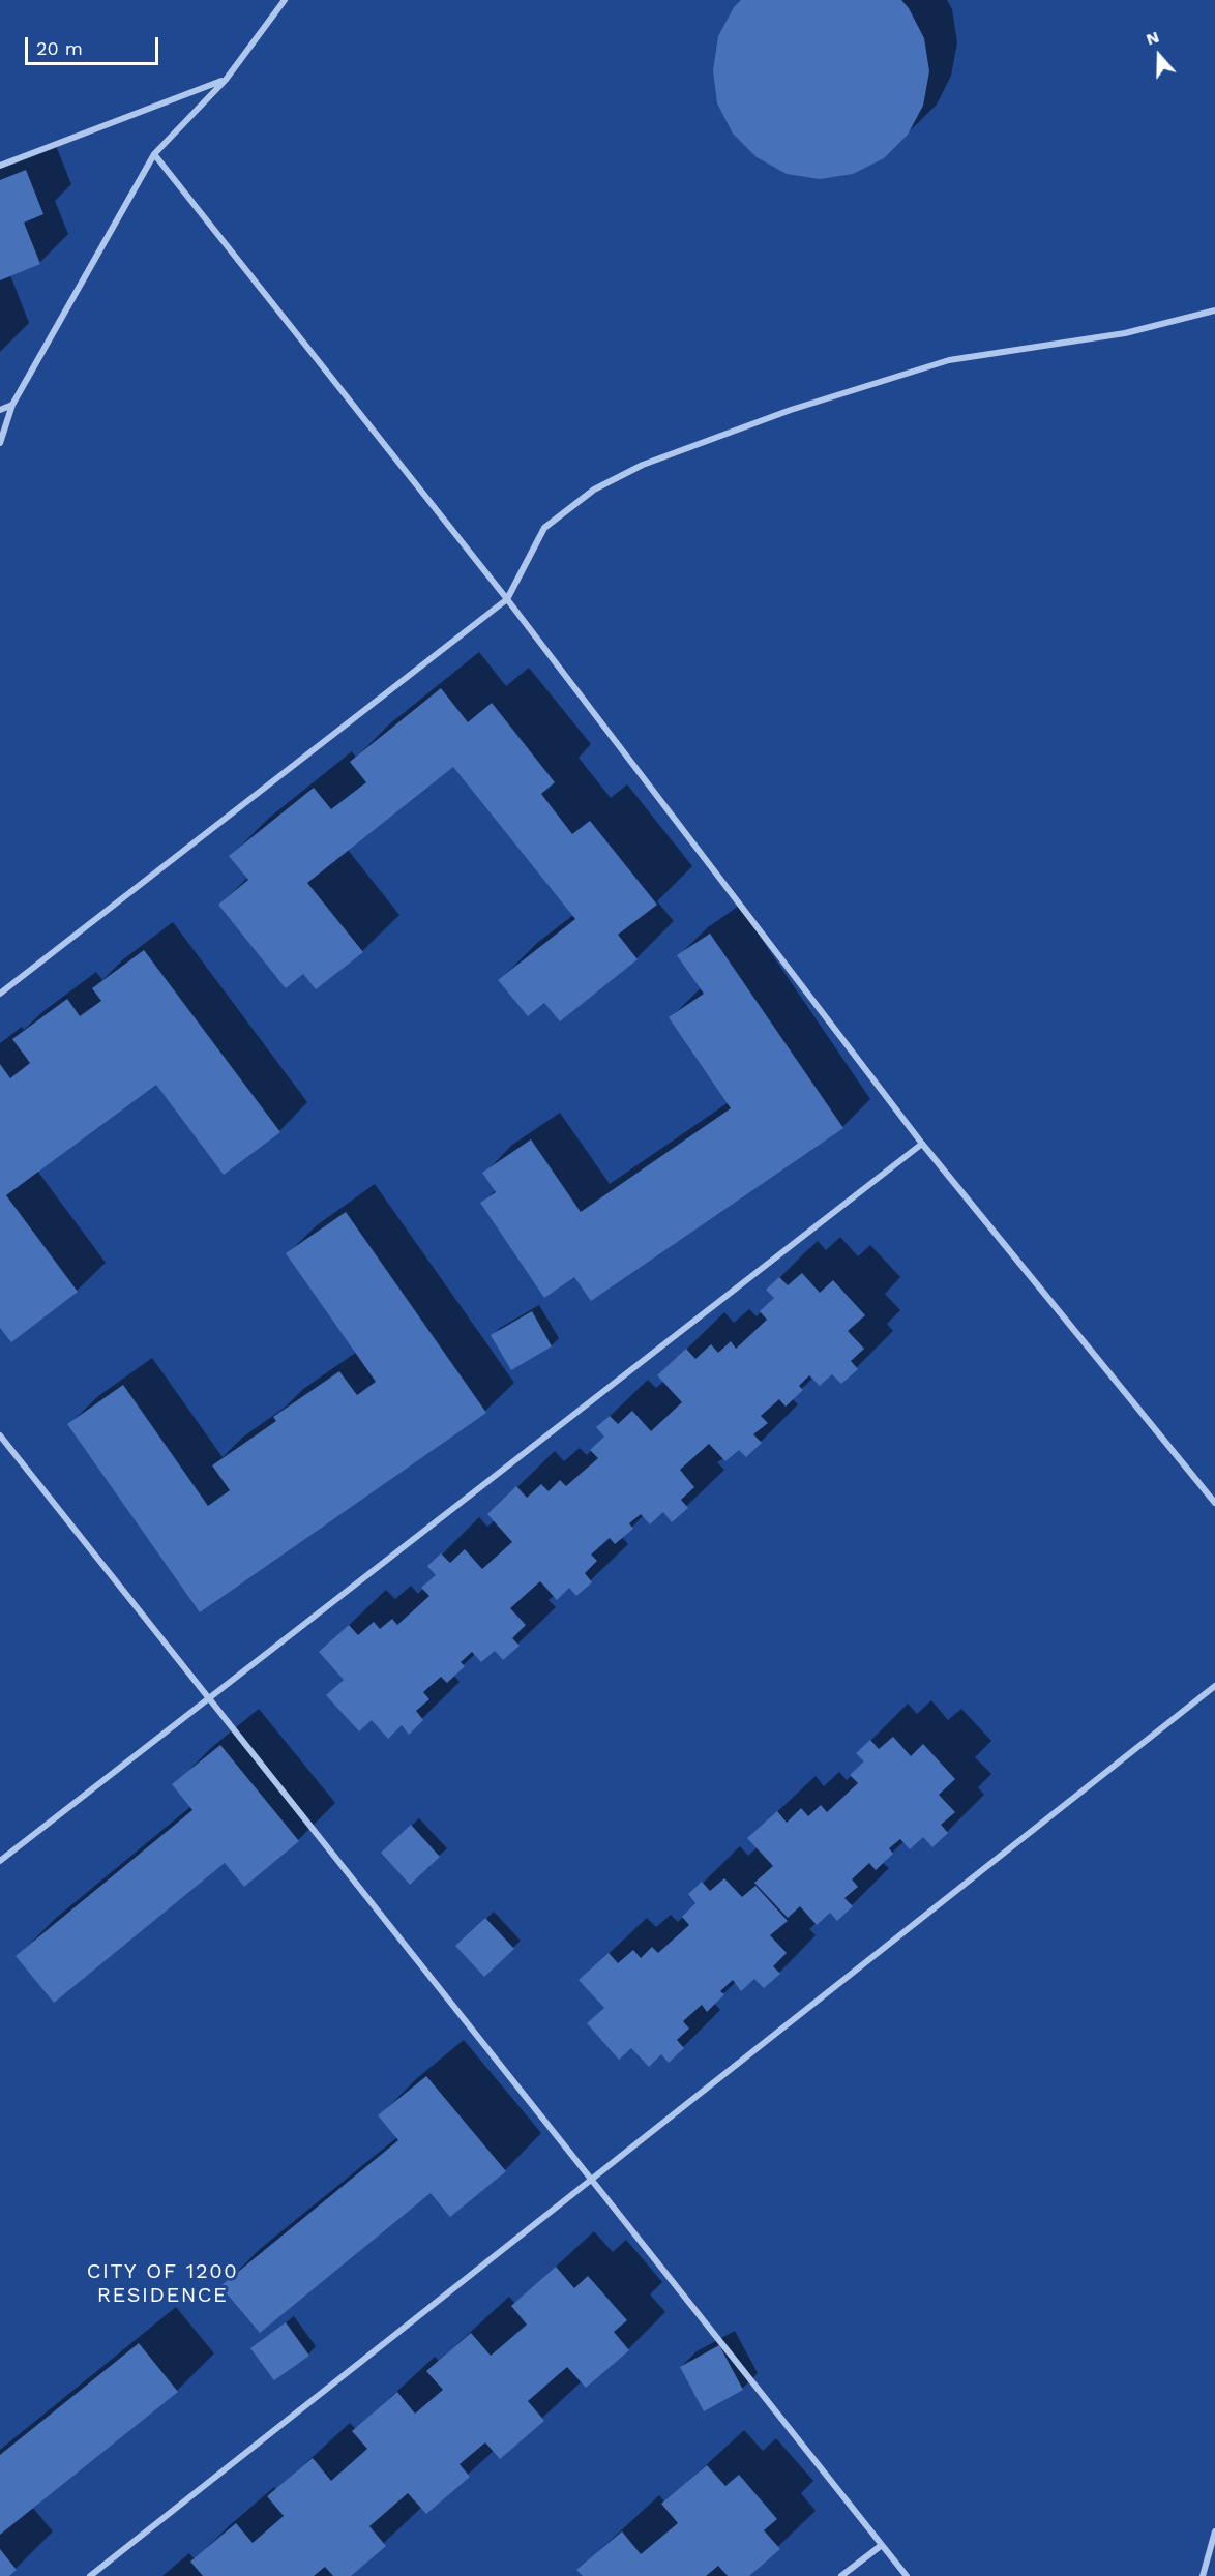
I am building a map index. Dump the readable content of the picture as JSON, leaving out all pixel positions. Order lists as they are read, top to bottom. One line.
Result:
{"districts":["CITY OF 1200 RESIDENCE"],"scale_bar":"20 m","north":"top"}
